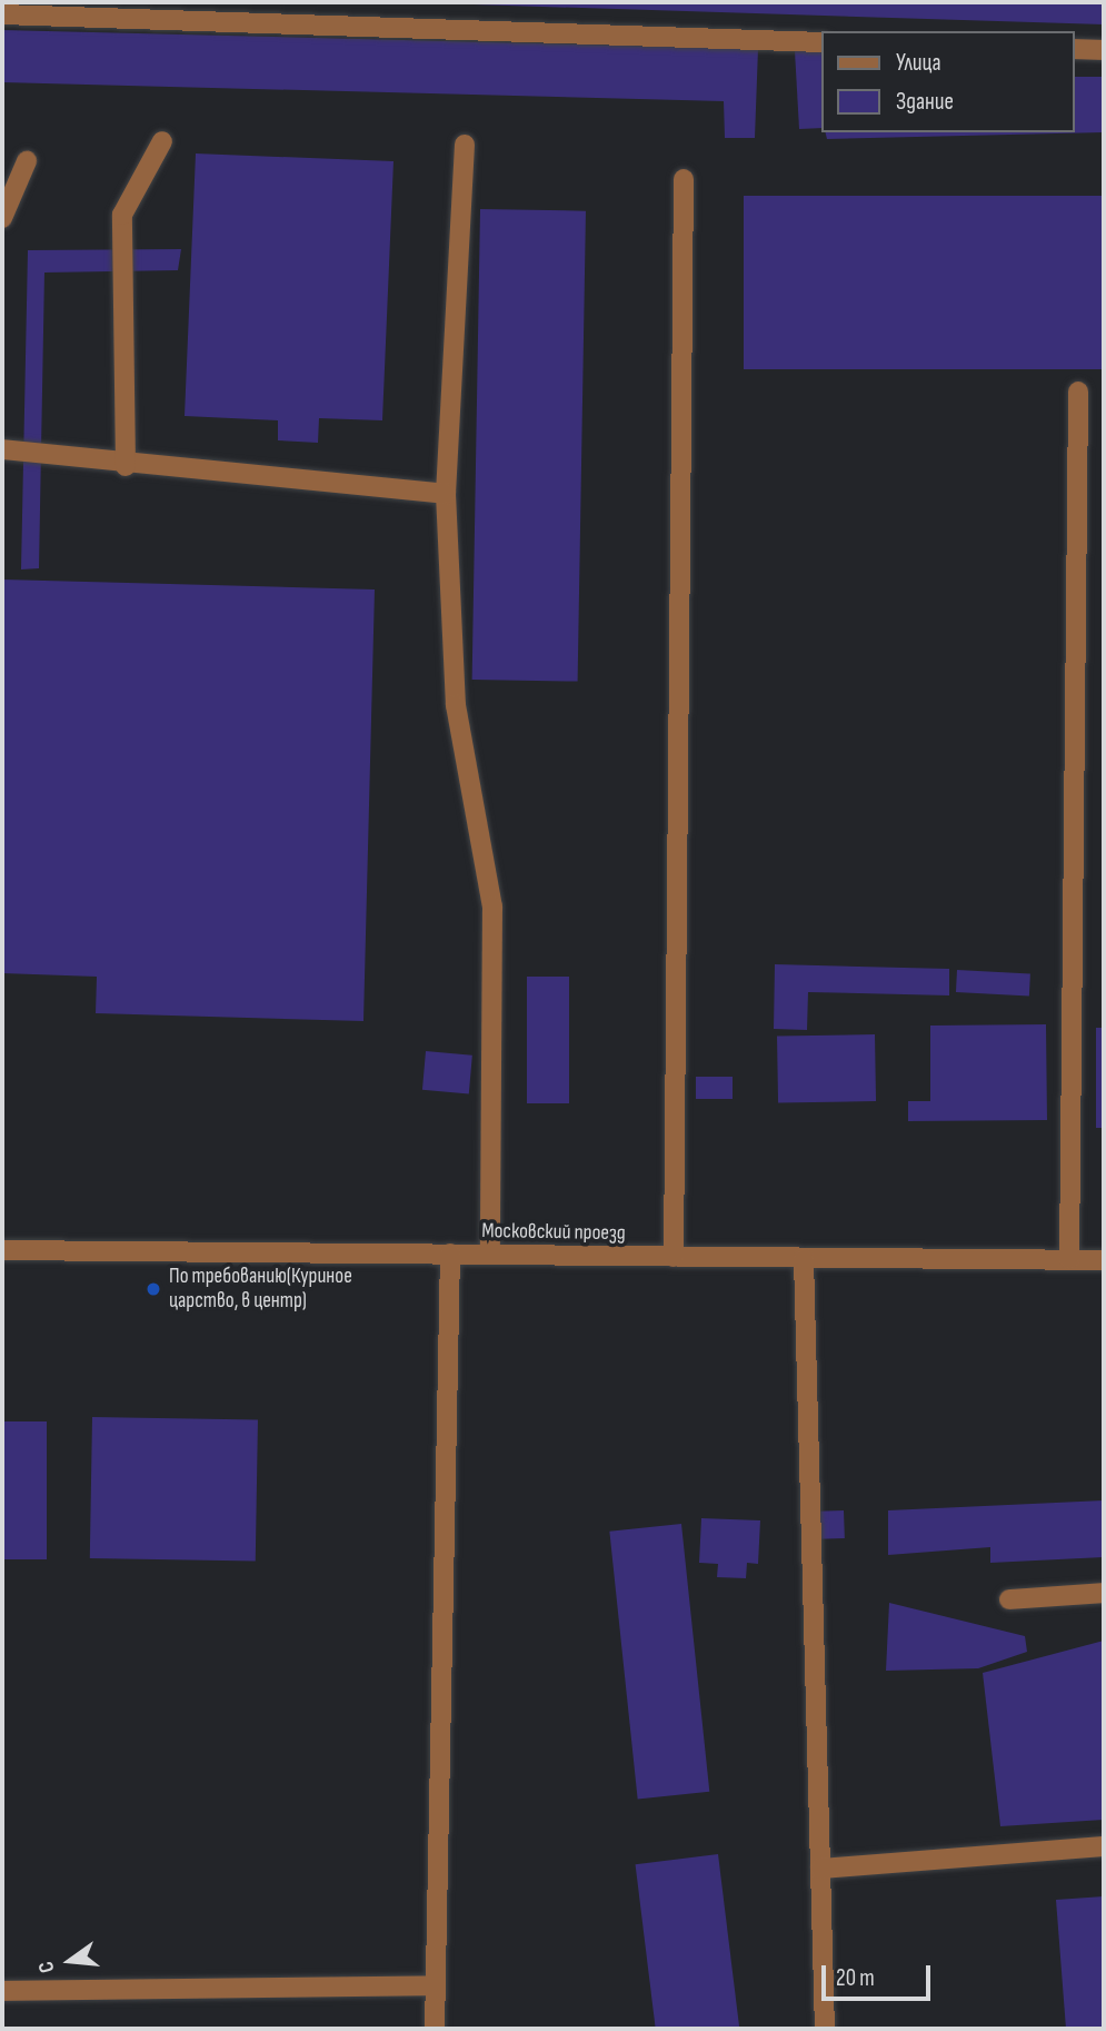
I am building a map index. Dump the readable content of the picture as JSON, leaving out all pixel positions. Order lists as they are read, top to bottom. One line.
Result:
{"streets":{"street":["Московский проезд"]},"places":["По требованию(Куриное царство, в центр)"],"legend":["Улица","Здание"],"scale_bar":"20 m","north":"left"}
